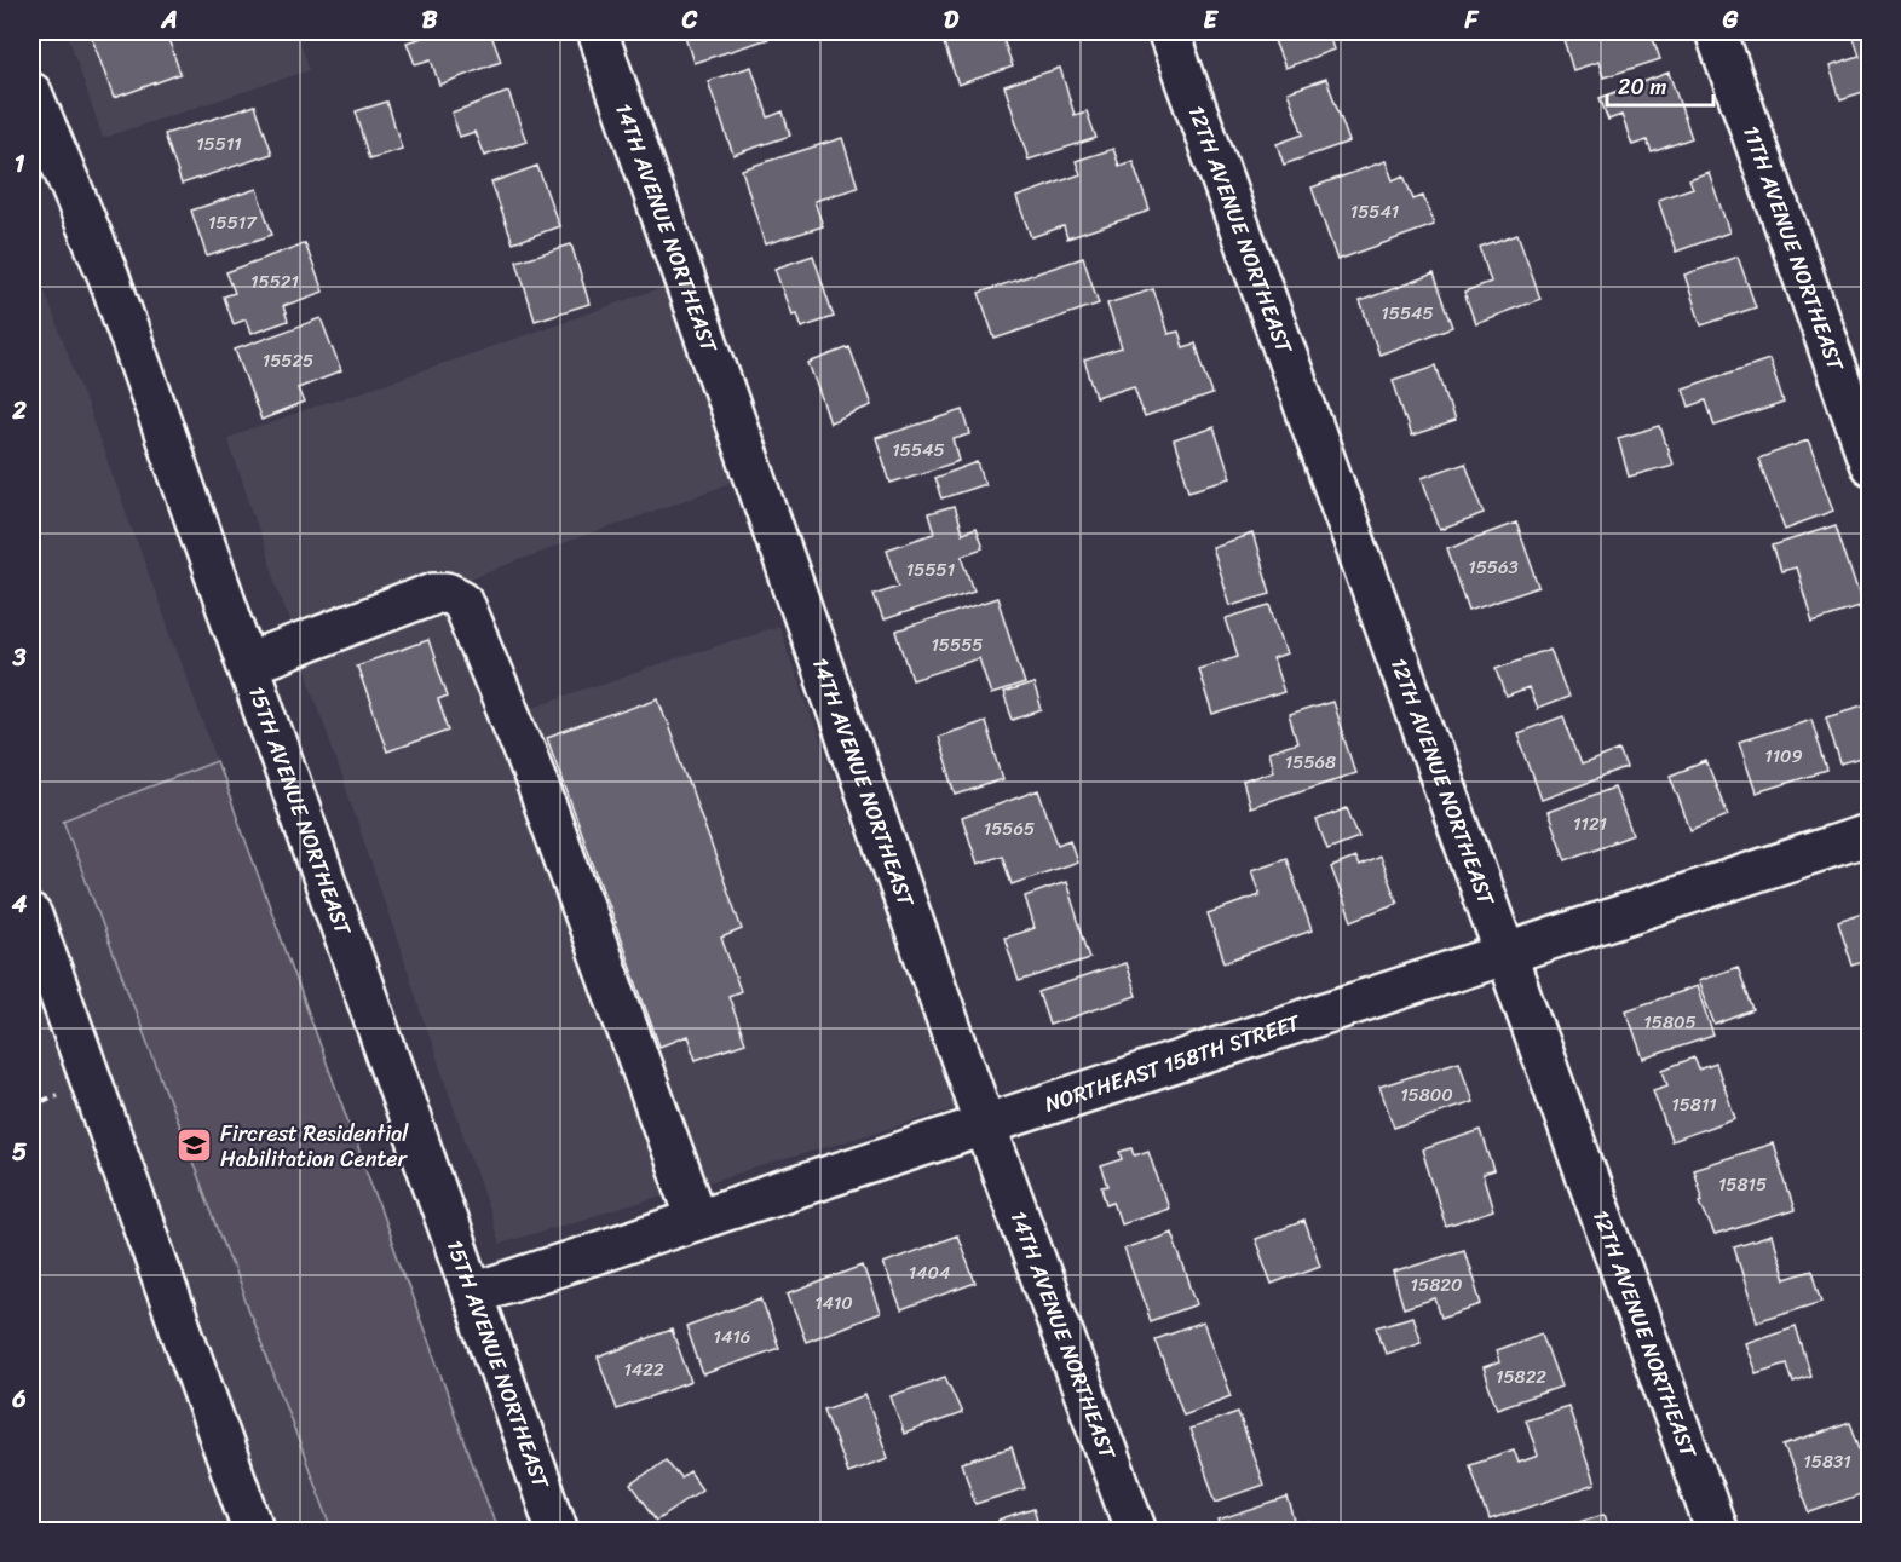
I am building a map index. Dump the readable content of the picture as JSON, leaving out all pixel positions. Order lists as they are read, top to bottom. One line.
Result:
{"streets":{"street":["14TH AVENUE NORTHEAST","12TH AVENUE NORTHEAST","11TH AVENUE NORTHEAST","15TH AVENUE NORTHEAST","NORTHEAST 158TH STREET"]},"crossings":[["14TH AVENUE NORTHEAST","NORTHEAST 158TH STREET"],["12TH AVENUE NORTHEAST","NORTHEAST 158TH STREET"],["15TH AVENUE NORTHEAST","NORTHEAST 158TH STREET"]],"places":{"school or university":["Fircrest Residential Habilitation Center"]},"house_numbers":["15511","15541","15517","15521","15545","15525","15545","15563","15551","15555","1109","15568","1121","15565","15805","15800","15811","15815","1404","15820","1410","1416","1422","15822","15831"],"scale_bar":"20 m","grid":{"columns":["A","B","C","D","E","F","G"],"rows":["1","2","3","4","5","6"]}}
